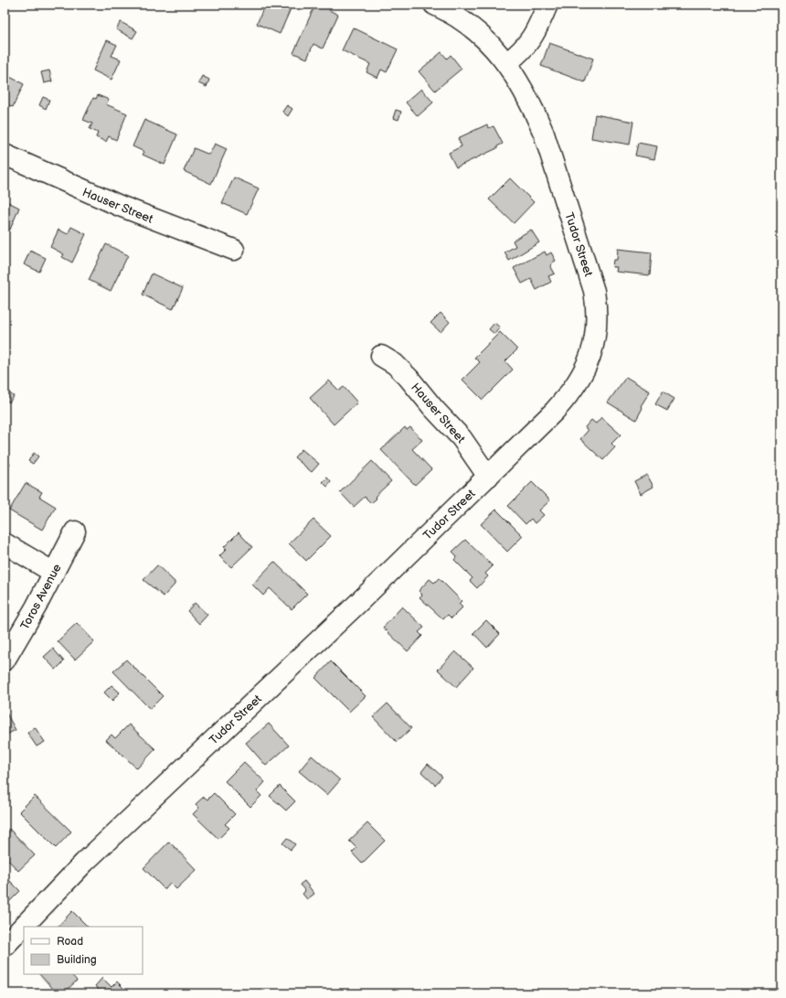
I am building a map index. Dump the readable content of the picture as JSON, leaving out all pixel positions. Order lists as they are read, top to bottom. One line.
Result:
{"streets":{"street":["Hauser Street","Tudor Street","Toros Avenue"]},"crossings":[["Hauser Street","Tudor Street"]],"legend":["Road","Building"]}
